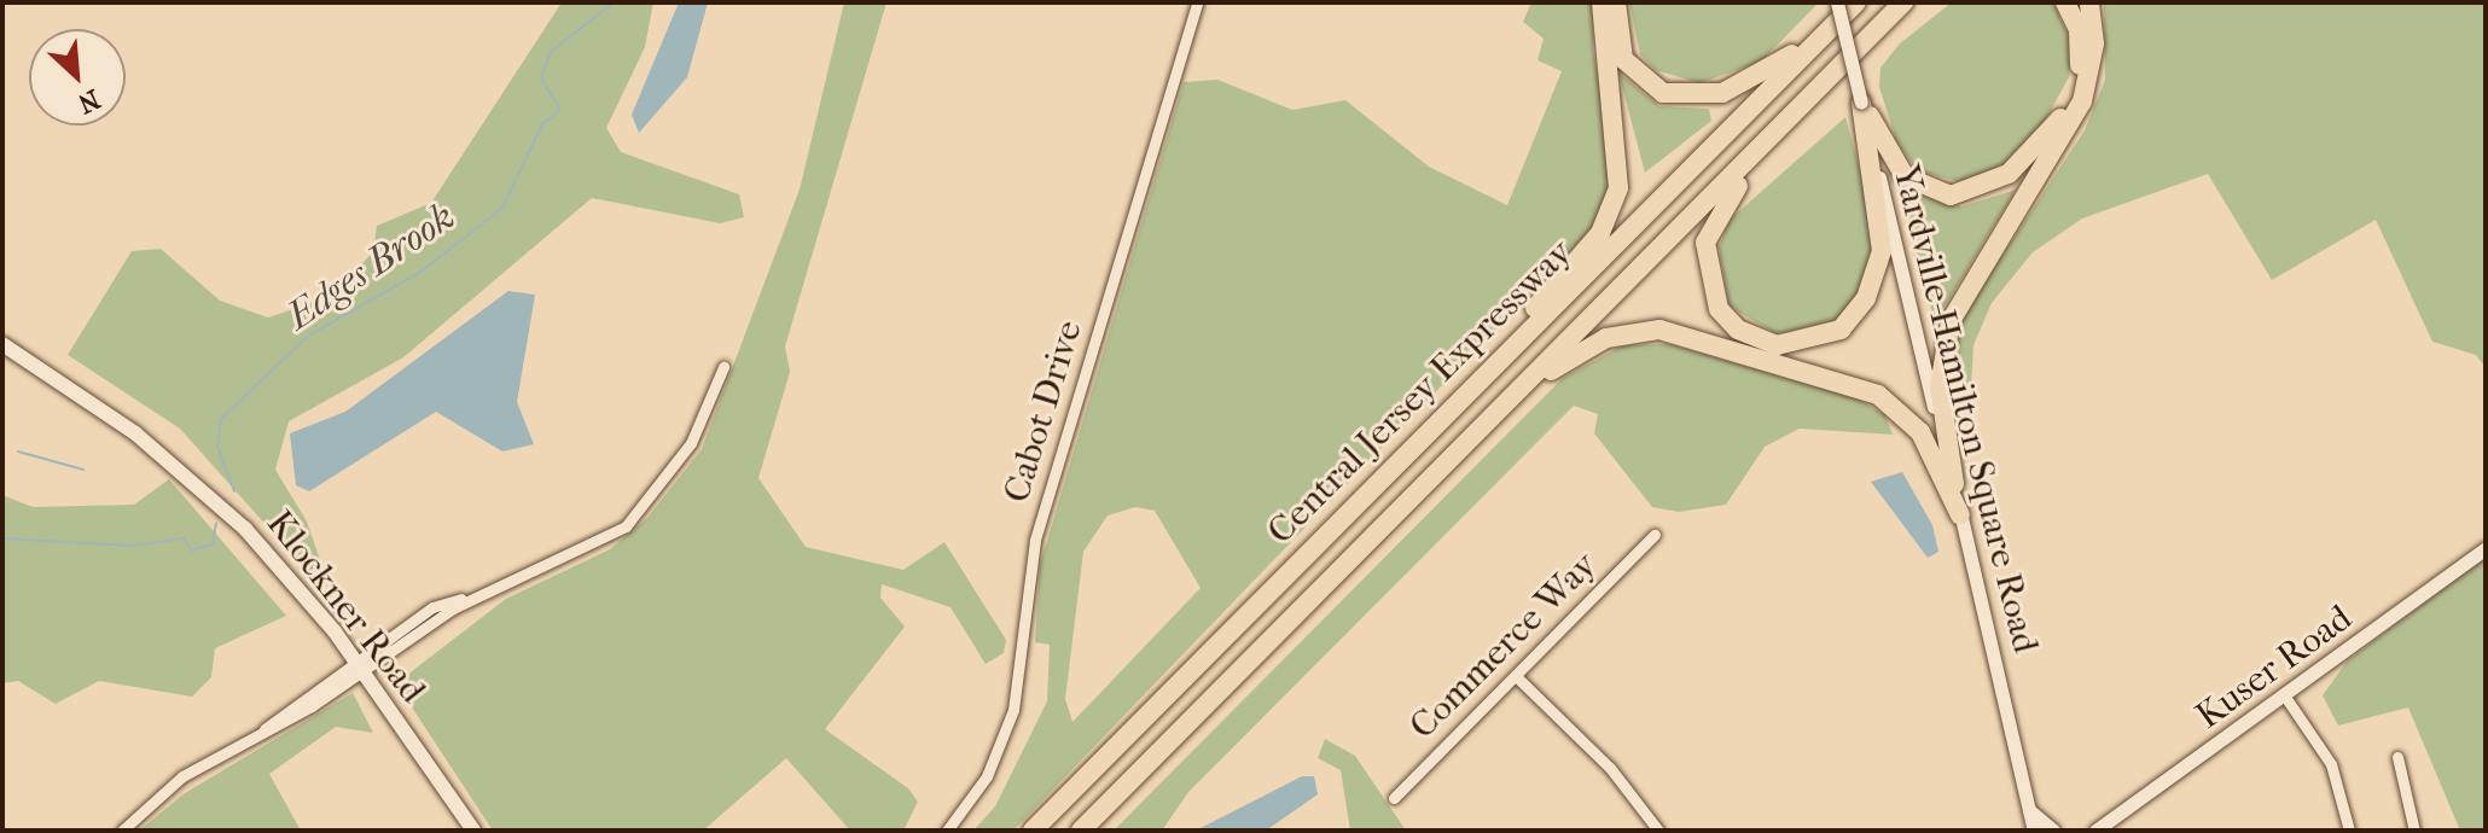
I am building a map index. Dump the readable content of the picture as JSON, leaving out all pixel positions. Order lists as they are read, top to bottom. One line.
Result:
{"streets":{"highway":["Central Jersey Expressway"],"main road":["Klockner Road"],"street":["Yardville-Hamilton Square Road","Cabot Drive","Commerce Way","Kuser Road"]},"crossings":[["Central Jersey Expressway","Yardville-Hamilton Square Road"]],"water":["Edges Brook"],"north":"bottom right"}
